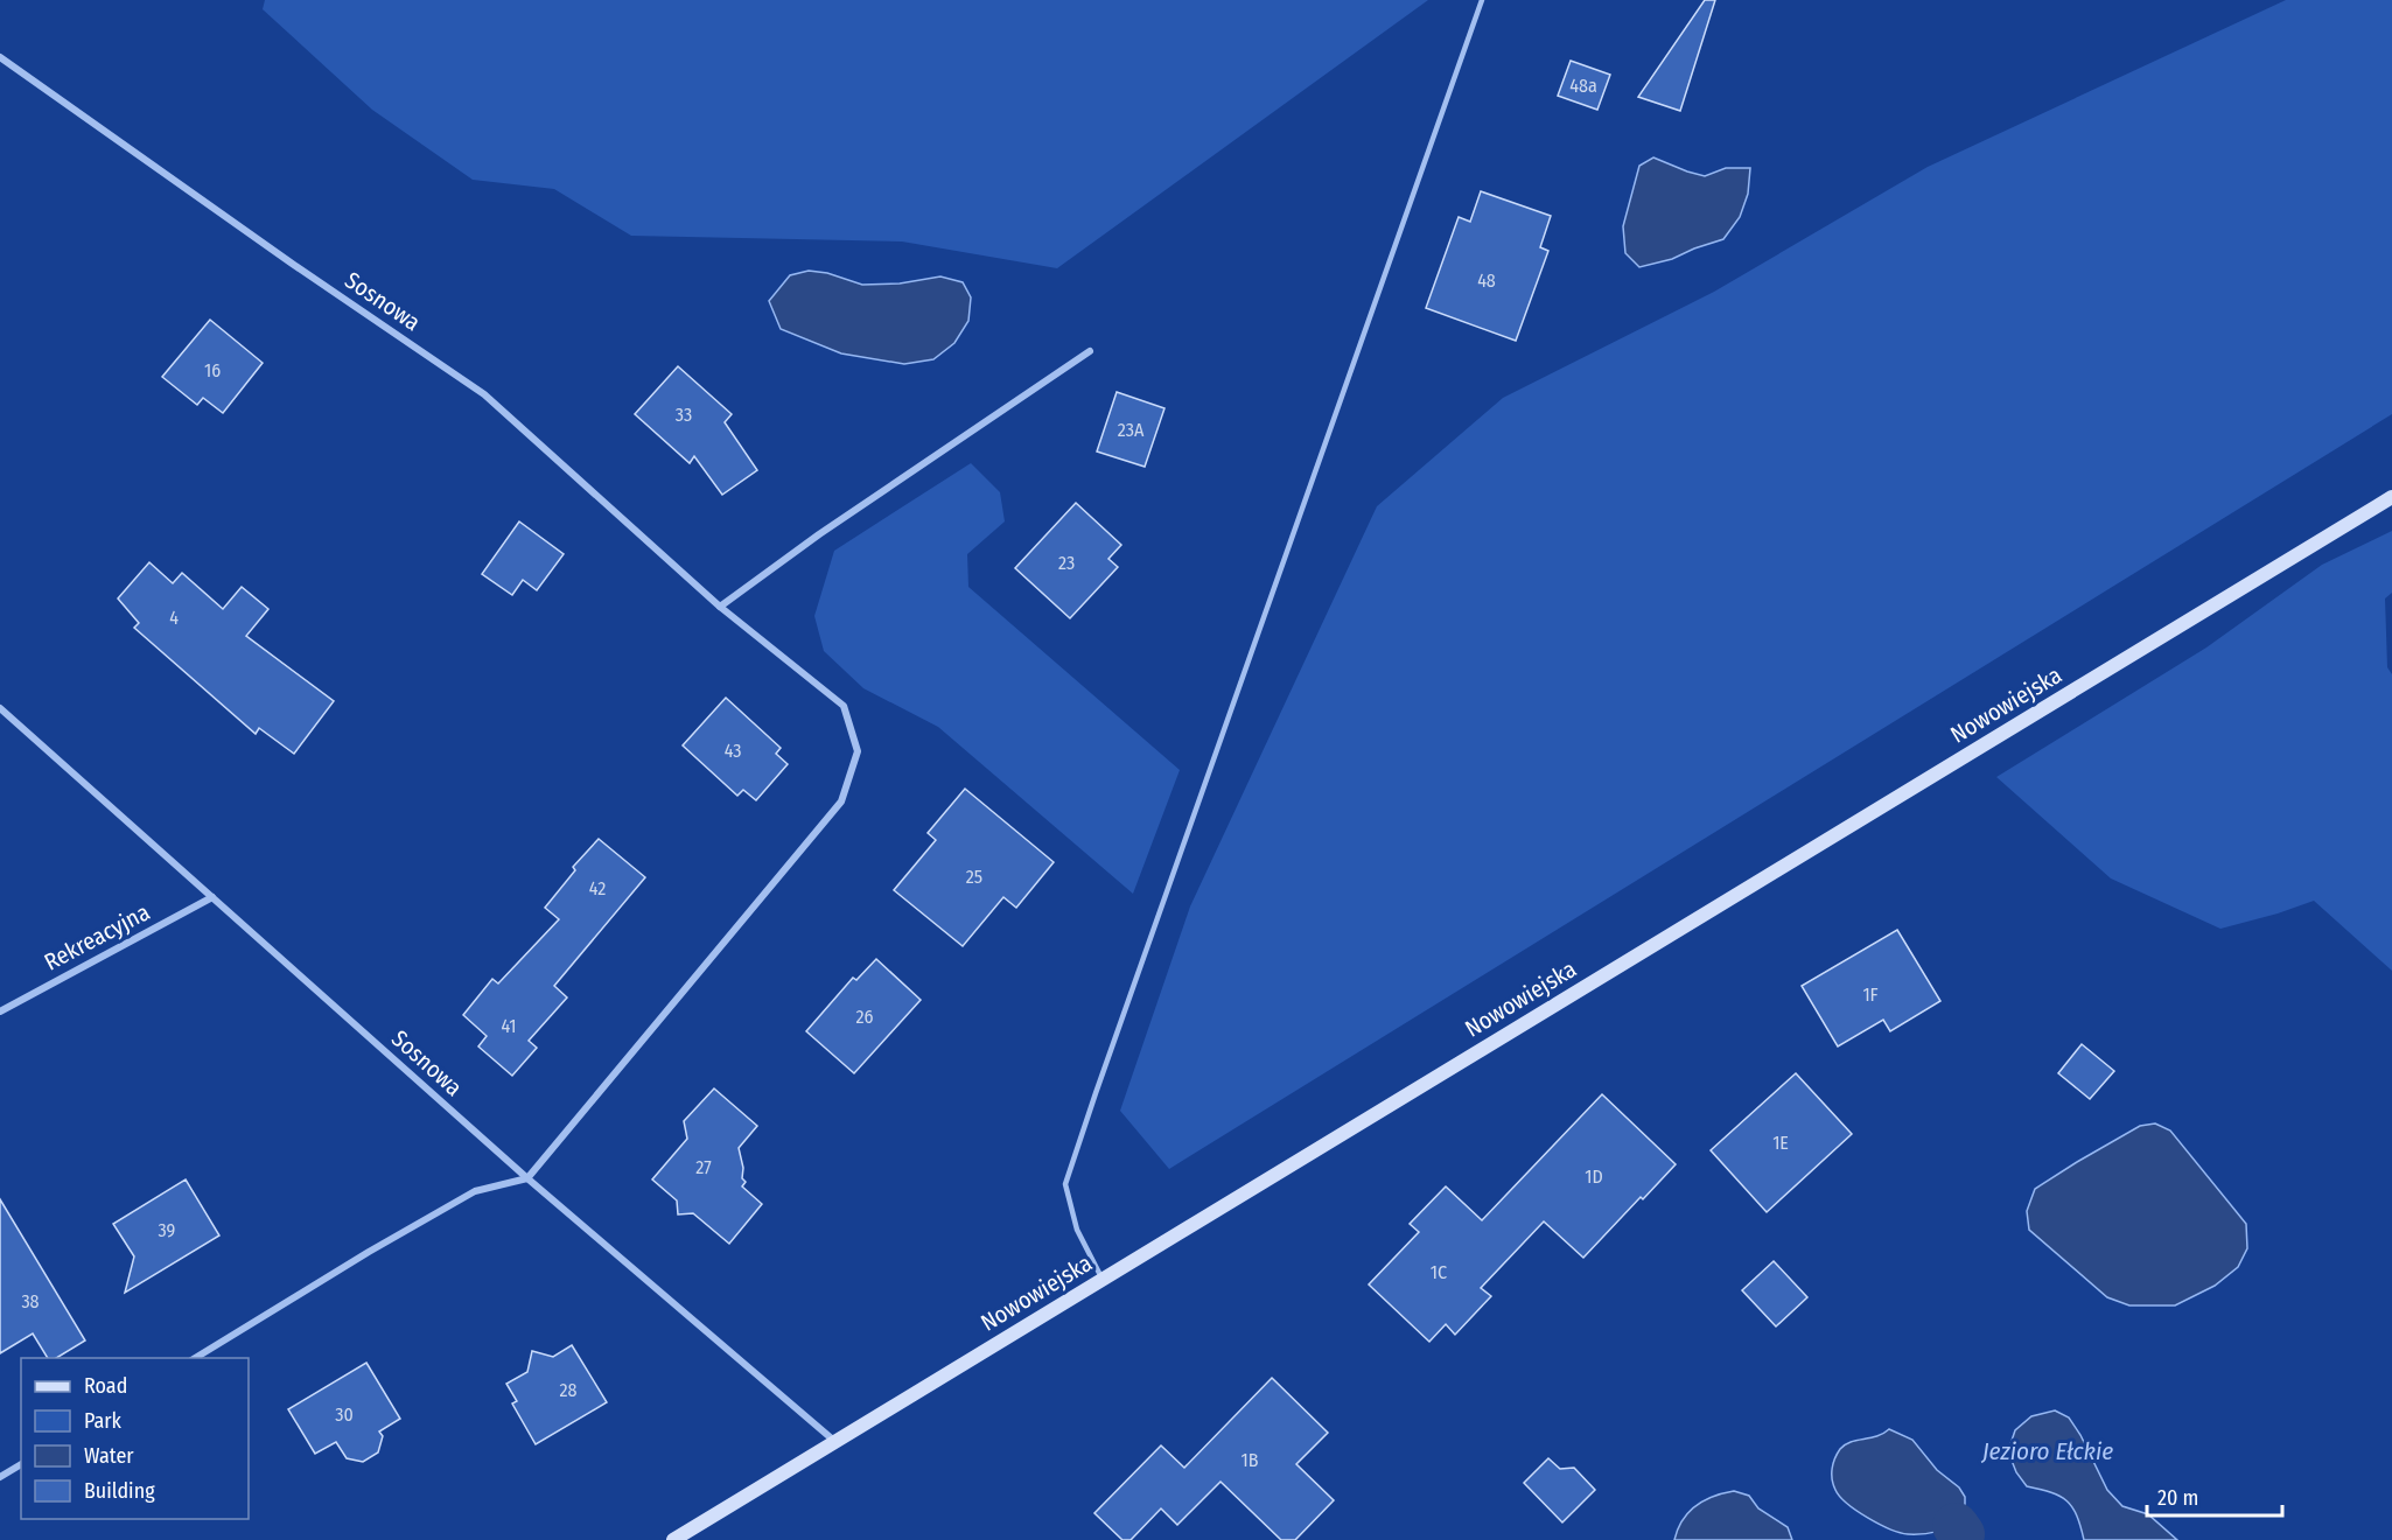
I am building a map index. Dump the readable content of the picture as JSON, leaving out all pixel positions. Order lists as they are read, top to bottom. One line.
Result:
{"streets":{"street":["Sosnowa","Nowowiejska","Rekreacyjna"]},"crossings":[["Sosnowa","Nowowiejska"],["Sosnowa","Rekreacyjna"]],"water":["Jezioro Ełckie"],"house_numbers":["48a","48","16","33","23A","23","4","43","25","42","1F","26","41","1E","27","1D","39","1C","38","28","30","1B"],"legend":["Road","Park","Water","Building"],"scale_bar":"20 m"}
